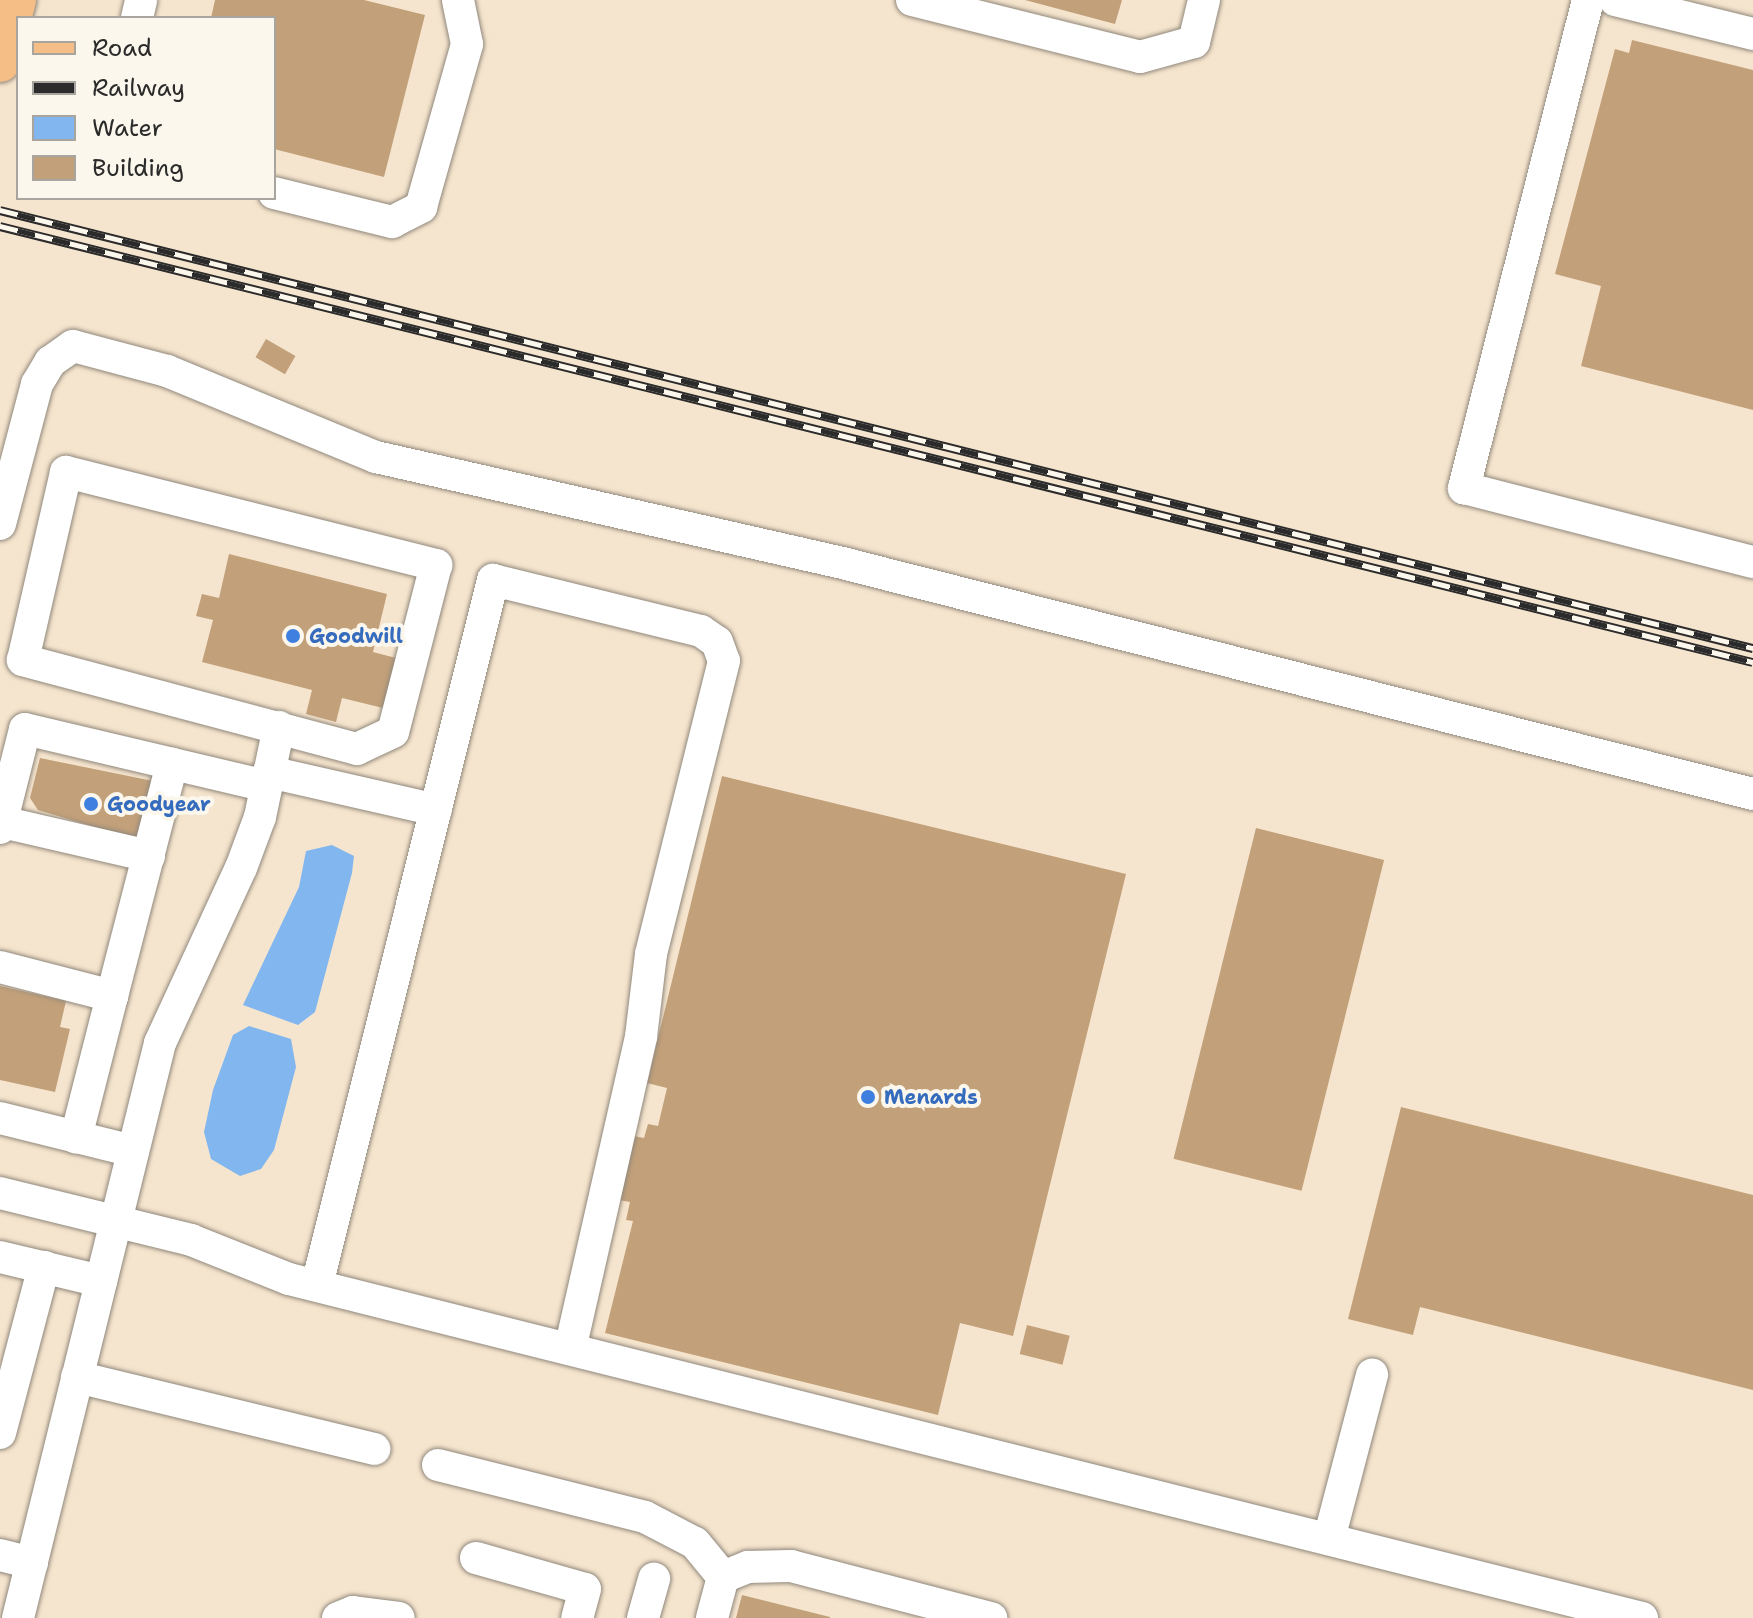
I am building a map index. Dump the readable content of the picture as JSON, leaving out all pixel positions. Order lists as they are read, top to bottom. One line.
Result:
{"places":["Goodwill","Goodyear","Menards"],"legend":["Road","Railway","Water","Building"]}
